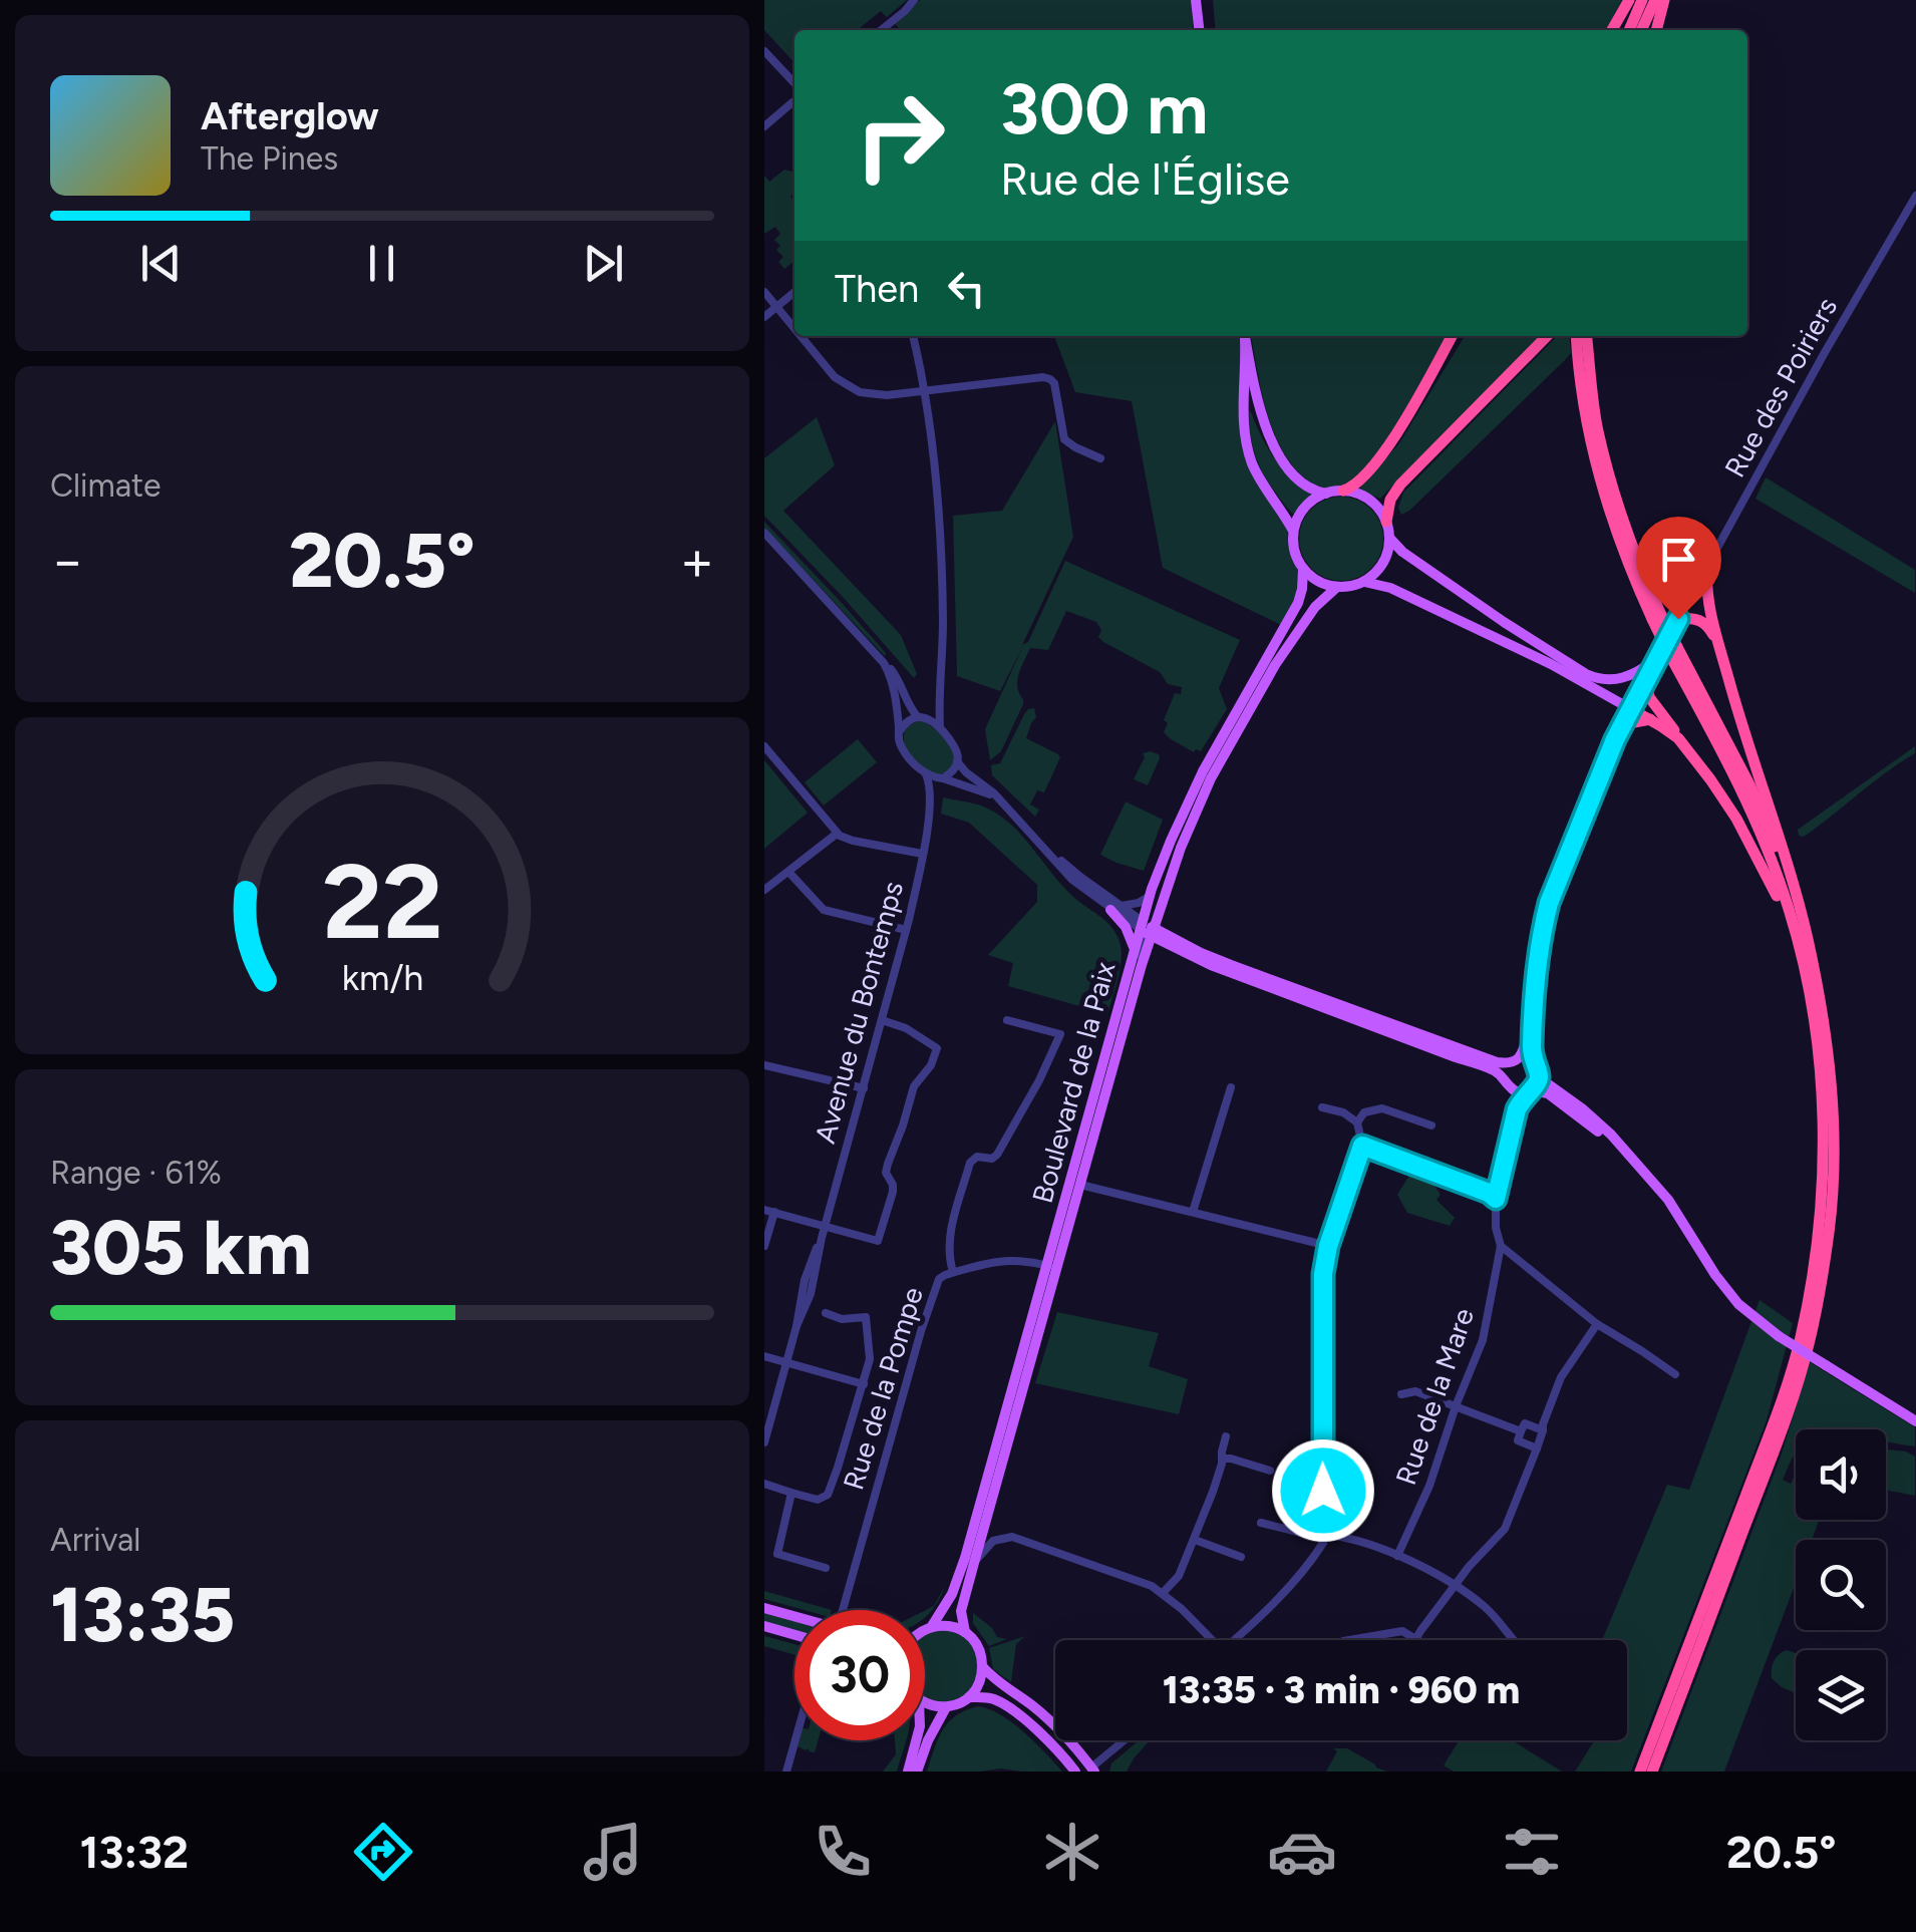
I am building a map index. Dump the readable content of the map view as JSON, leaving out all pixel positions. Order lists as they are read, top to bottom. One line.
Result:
{"streets":{"main road":["Rue des Poiriers","Boulevard de la Paix"],"street":["Avenue du Bontemps","Rue de la Pompe","Rue de la Mare"]},"crossings":[["Boulevard de la Paix","Rue de la Pompe"]],"page":{"turn":["300 m","Rue de l'Église"],"song":["Afterglow","The Pines"],"then":"Then","tile":["Climate",["Range · 61%","305 km"],["Arrival","13:35"]],"heat":["−","20.5°","+"],"limit":"30","trip":"13:35 · 3 min · 960 m","tabs":["13:32","20.5°"],"gauge":["22","km/h"]}}
